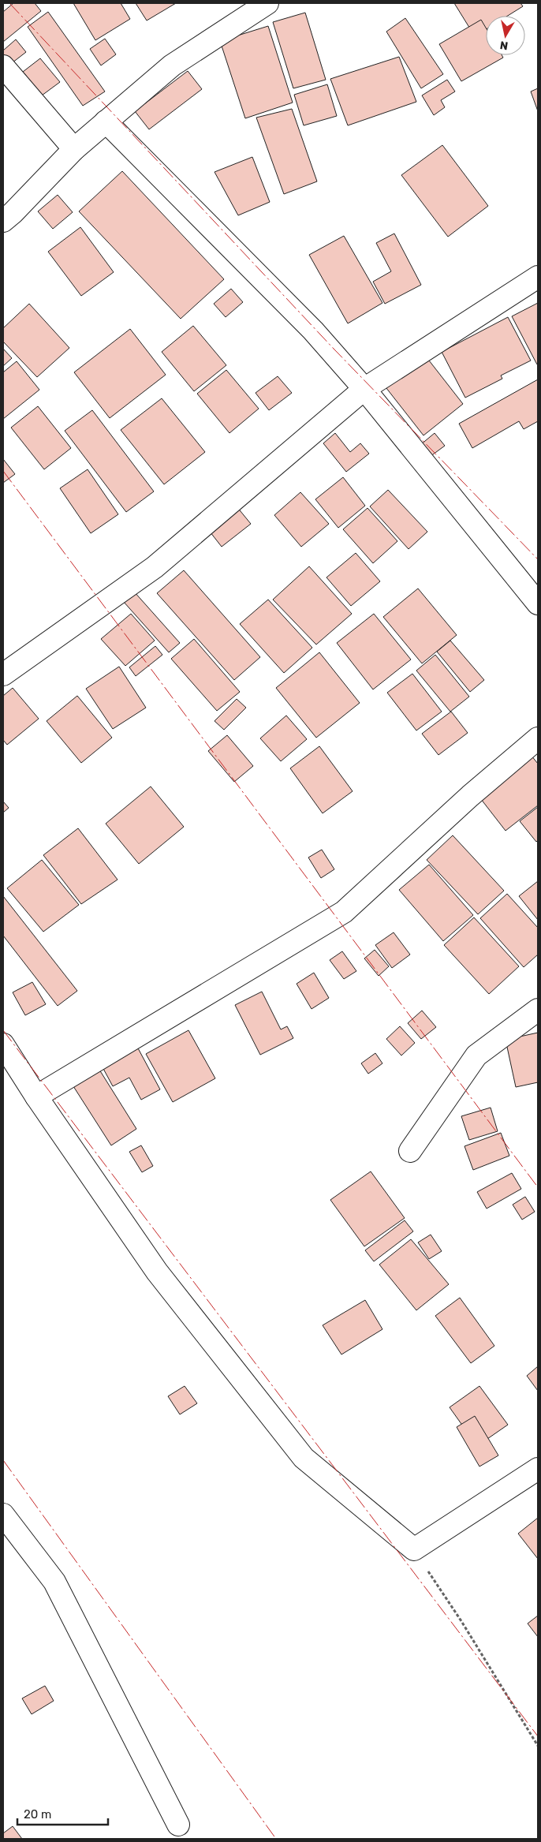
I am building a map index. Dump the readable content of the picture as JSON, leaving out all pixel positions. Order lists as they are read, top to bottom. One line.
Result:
{"scale_bar":"20 m","north":"bottom"}
